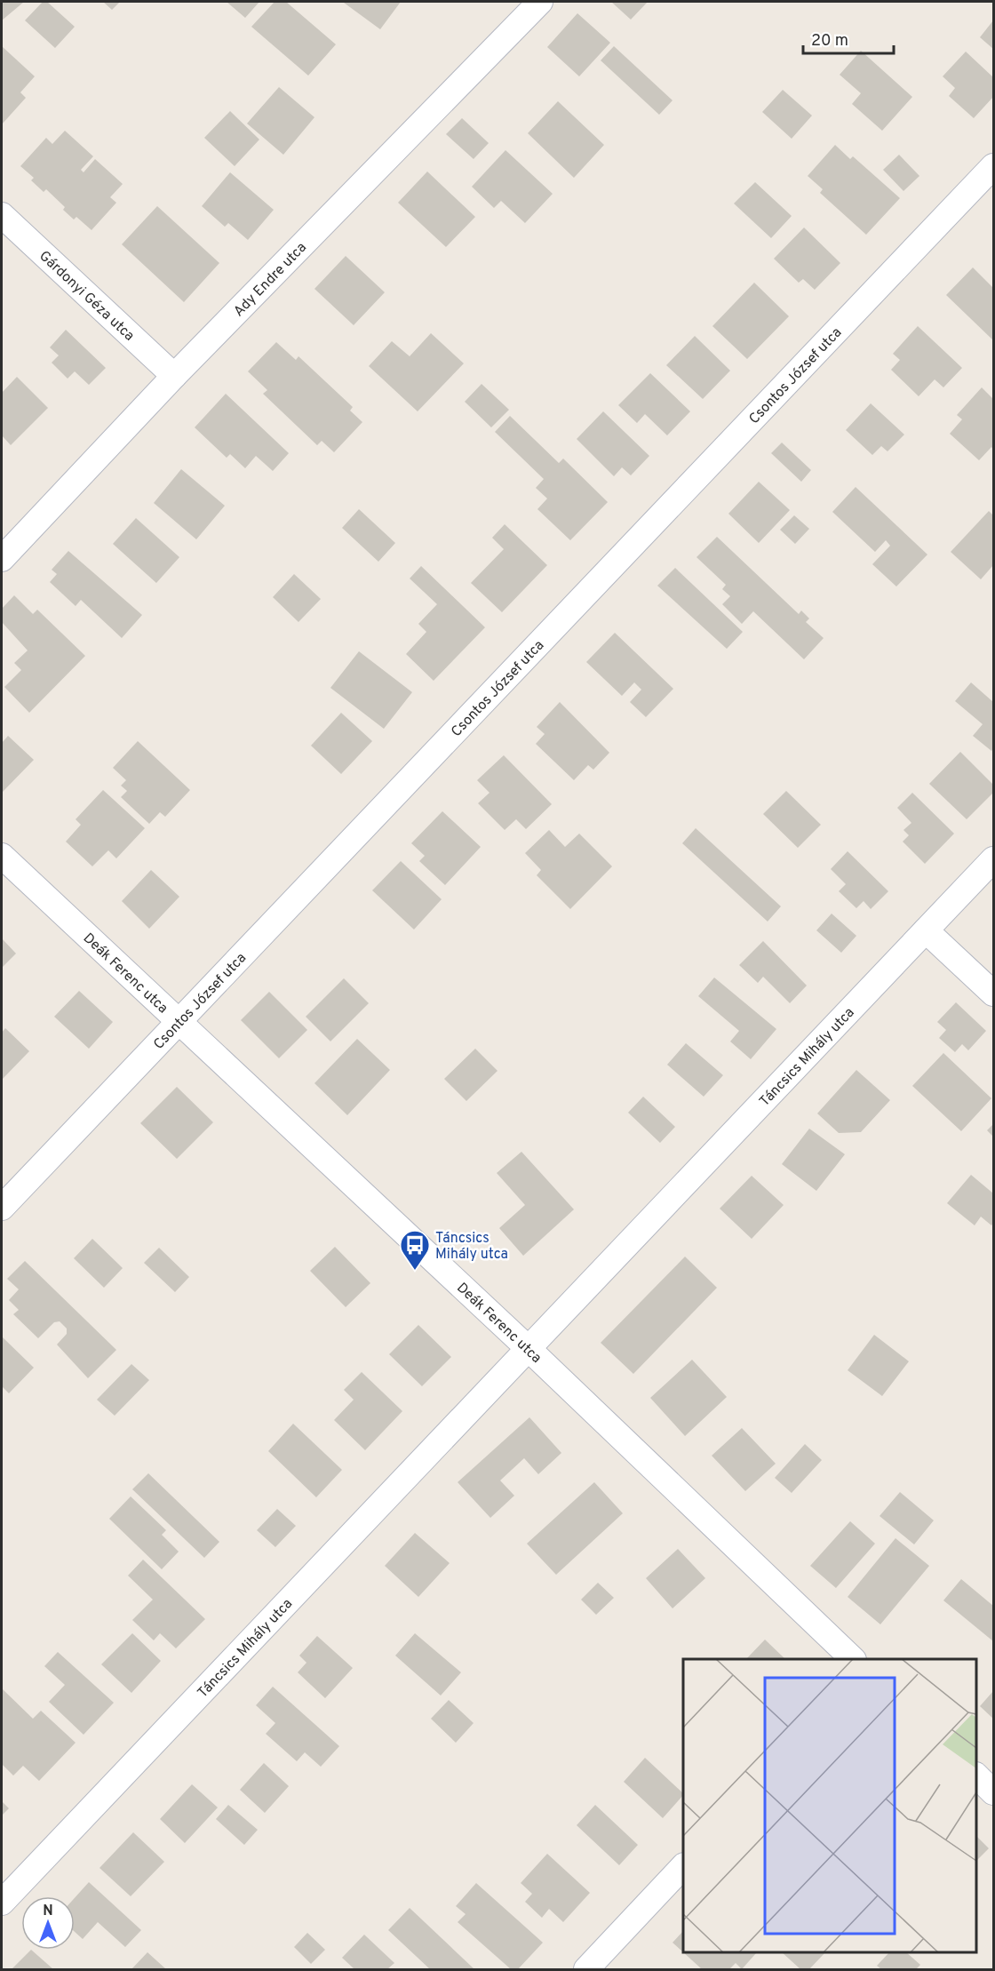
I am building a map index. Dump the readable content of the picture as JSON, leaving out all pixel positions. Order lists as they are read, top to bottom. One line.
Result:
{"streets":{"street":["Ady Endre utca","Gárdonyi Géza utca","Csontos József utca","Deák Ferenc utca","Táncsics Mihály utca"]},"crossings":[["Ady Endre utca","Gárdonyi Géza utca"],["Csontos József utca","Deák Ferenc utca"],["Deák Ferenc utca","Táncsics Mihály utca"]],"places":{"bus stop":["Táncsics Mihály utca"]},"scale_bar":"20 m","north":"top"}
